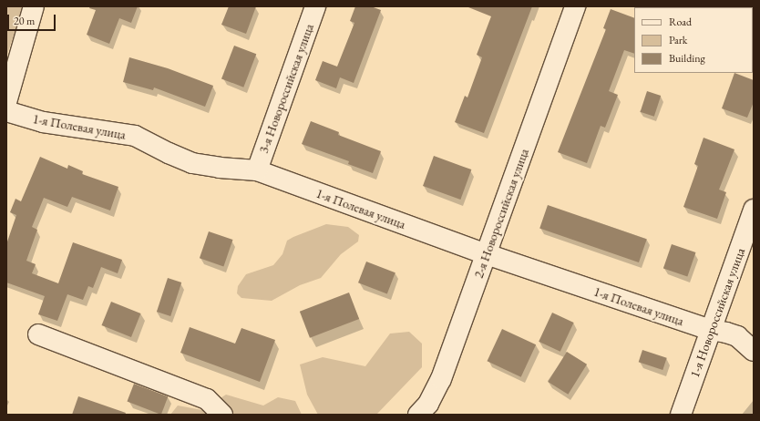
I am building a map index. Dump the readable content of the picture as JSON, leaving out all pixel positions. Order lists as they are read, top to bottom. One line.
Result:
{"streets":{"street":["3-я Новороссийская улица","1-я Полевая улица","2-я Новороссийская улица","1-я Новороссийская улица"]},"crossings":[["3-я Новороссийская улица","1-я Полевая улица"],["1-я Полевая улица","2-я Новороссийская улица"],["1-я Полевая улица","1-я Новороссийская улица"]],"legend":["Road","Park","Building"],"scale_bar":"20 m"}
